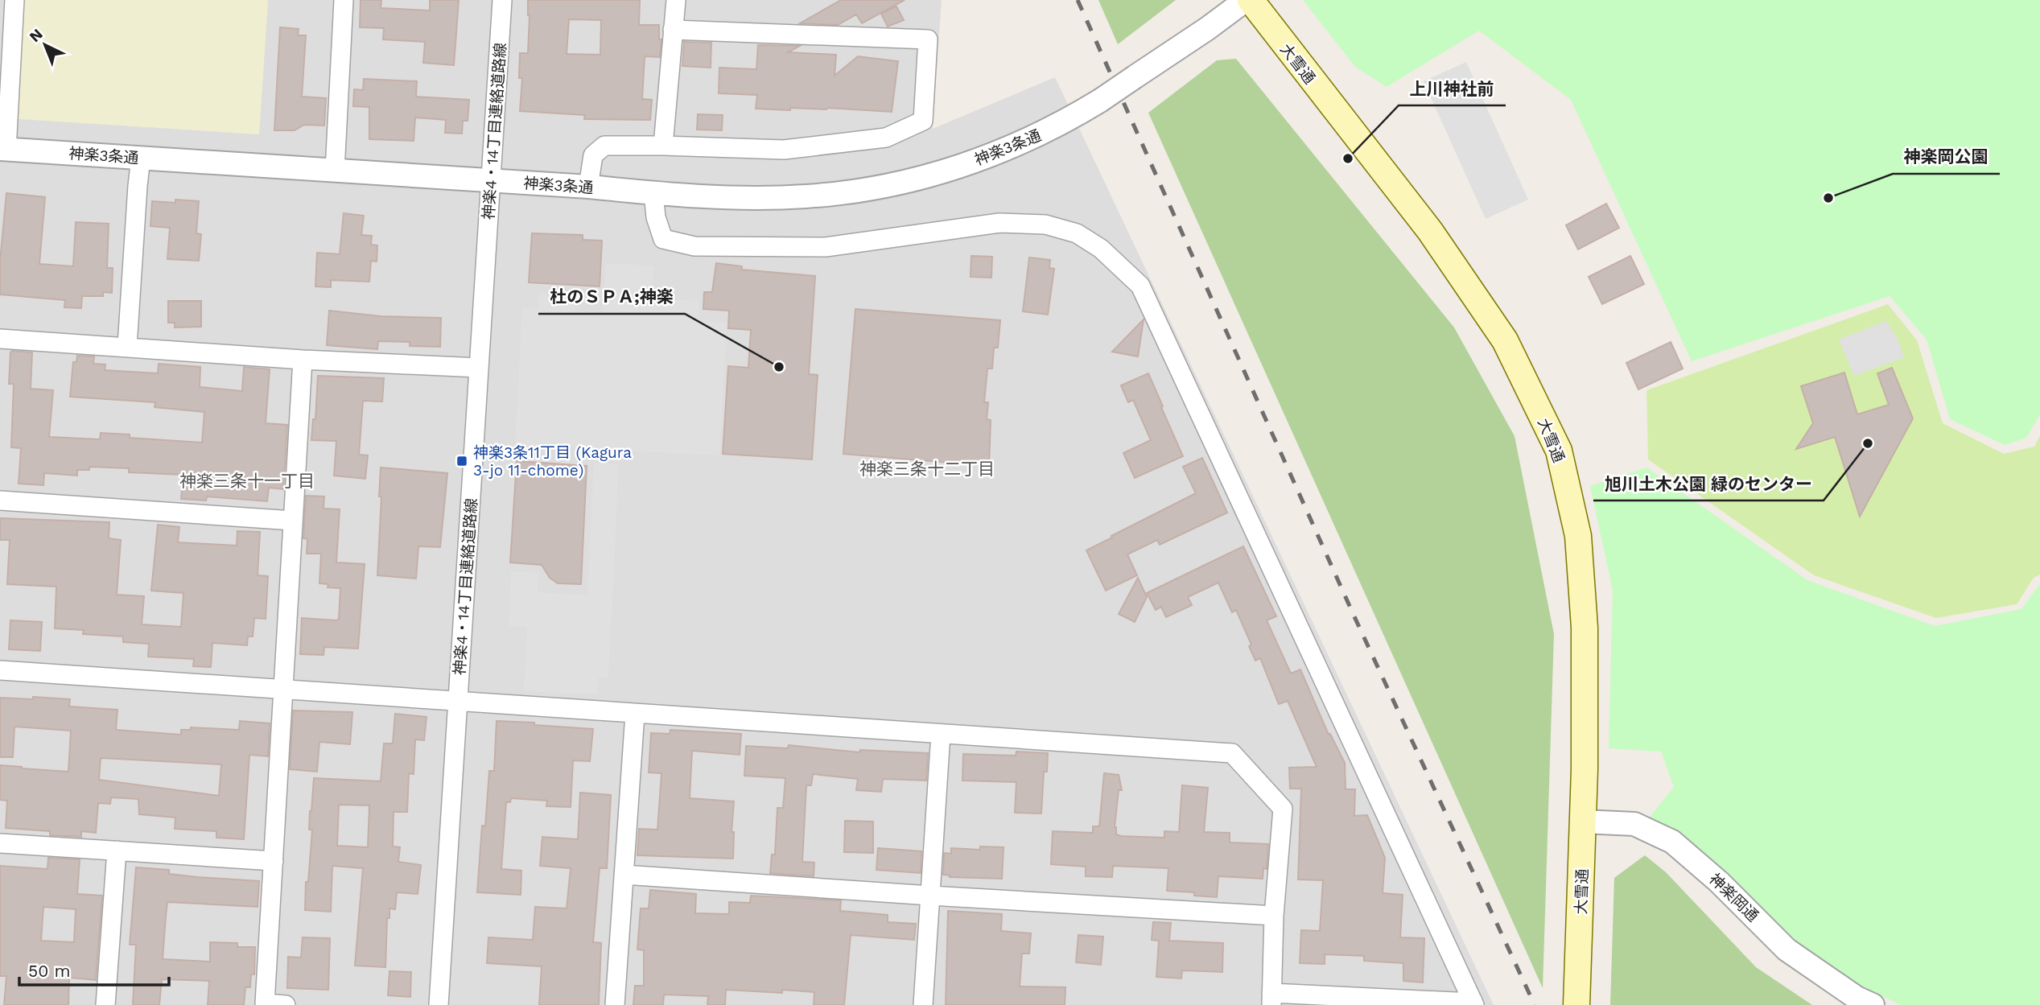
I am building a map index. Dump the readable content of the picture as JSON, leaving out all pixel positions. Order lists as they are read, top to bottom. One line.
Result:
{"streets":{"main road":["大雪通"],"street":["神楽4・14丁目連絡道路線","神楽3条通","神楽岡通"]},"crossings":[["大雪通","神楽岡通"],["神楽4・14丁目連絡道路線","神楽3条通"]],"districts":["神楽三条十二丁目","神楽三条十一丁目"],"places":{"other":["上川神社前","神楽岡公園","杜のＳＰＡ;神楽","旭川土木公園 緑のセンター"],"transit":["神楽3条11丁目 (Kagura 3-jo 11-chome)"]},"scale_bar":"50 m","north":"top left"}
